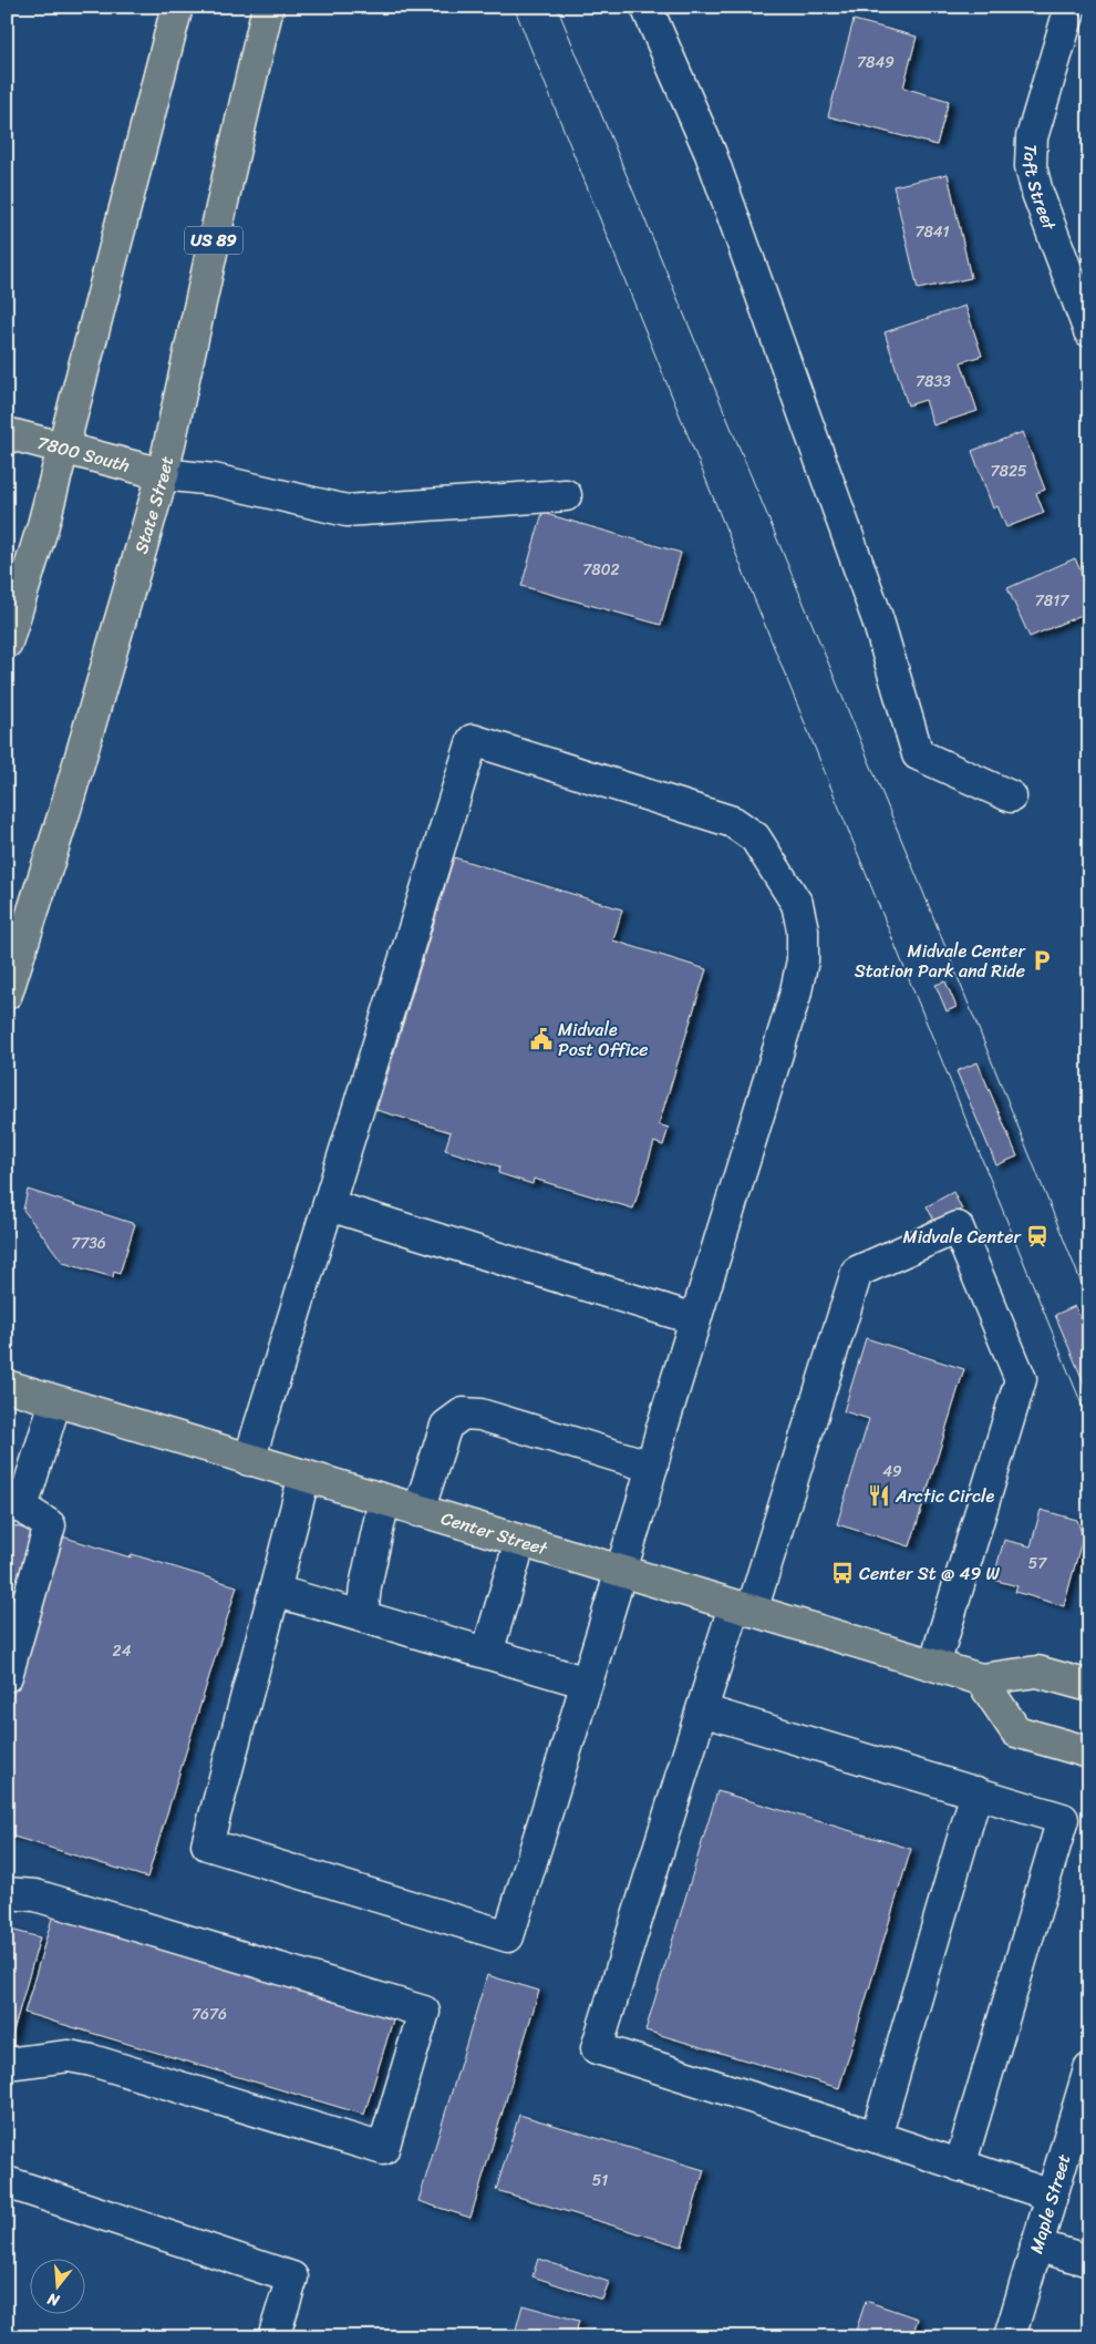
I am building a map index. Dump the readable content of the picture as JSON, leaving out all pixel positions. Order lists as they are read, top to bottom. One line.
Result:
{"streets":{"main road":["US 89","7800 South","State Street","Center Street"],"street":["Taft Street","Maple Street"]},"crossings":[["7800 South","State Street"]],"places":{"parking":["Midvale Center Station Park and Ride"],"public building":["Midvale Post Office"],"station":["Midvale Center"],"restaurant":["Arctic Circle"],"bus stop":["Center St @ 49 W"]},"house_numbers":["7849","7841","7833","7825","7802","7817","7736","49","57","24","7676","51"],"north":"bottom"}
